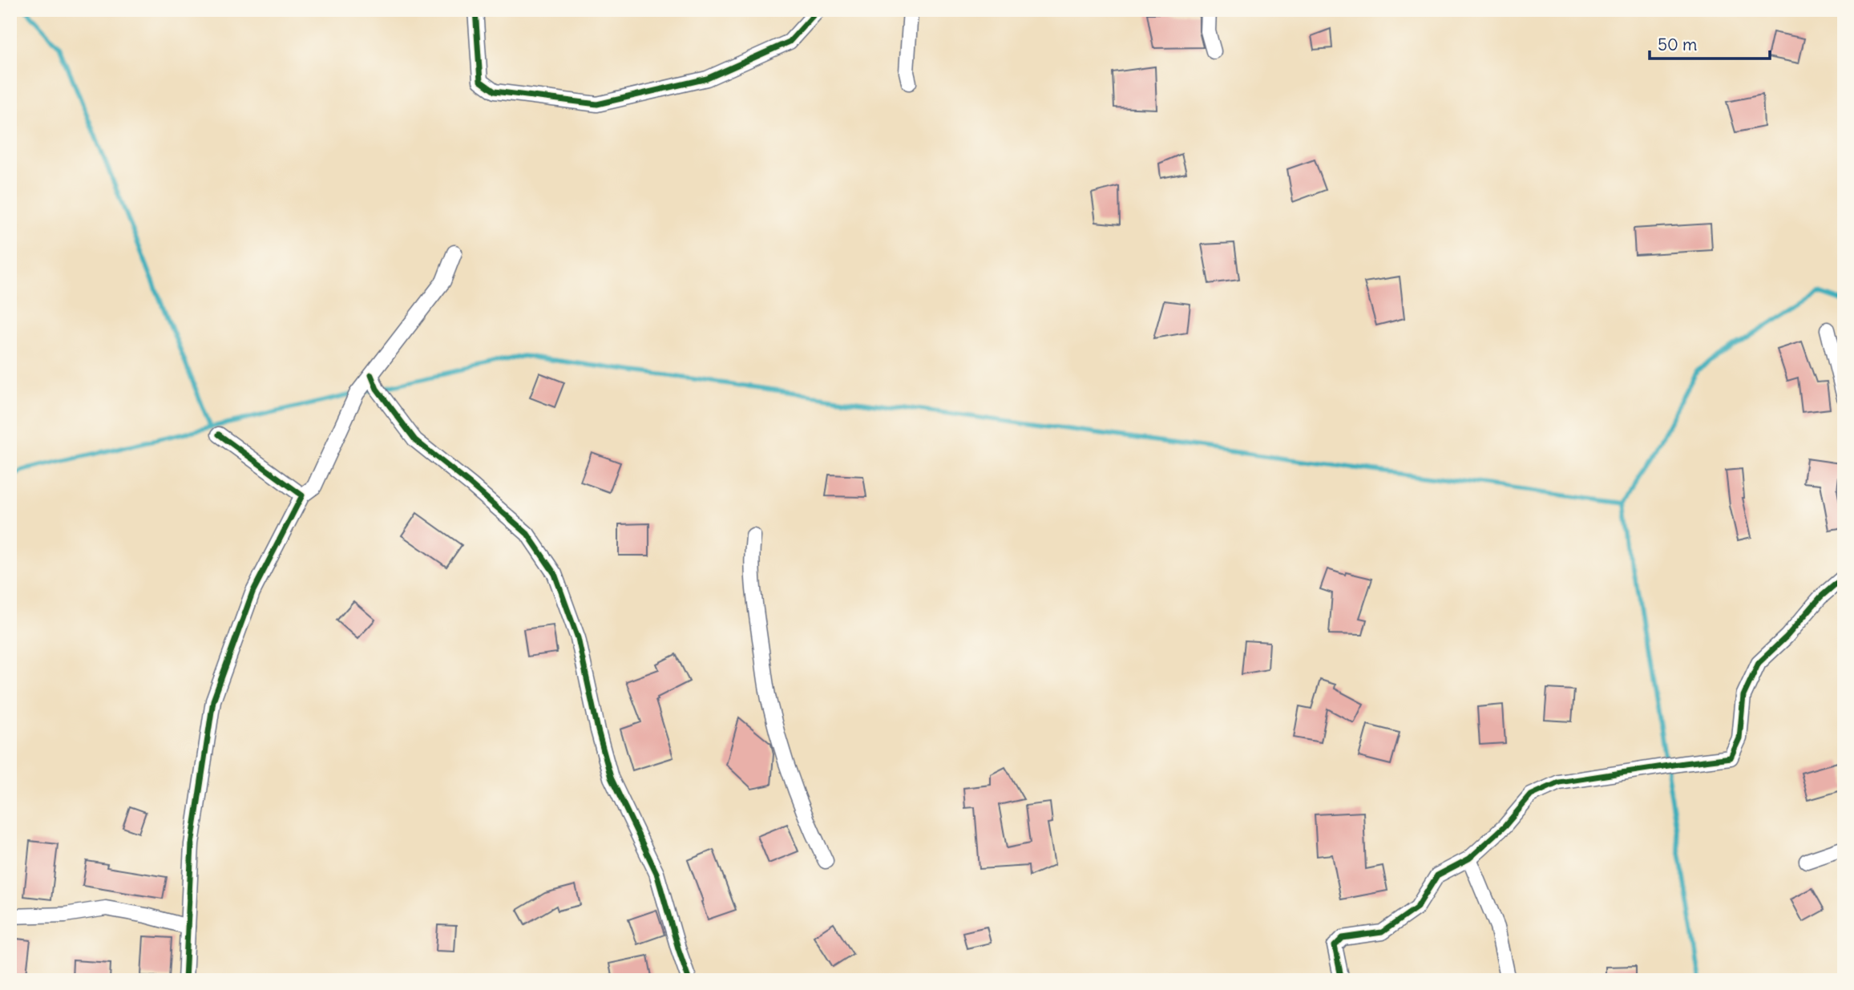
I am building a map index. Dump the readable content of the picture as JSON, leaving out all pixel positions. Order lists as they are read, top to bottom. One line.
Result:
{"scale_bar":"50 m"}
